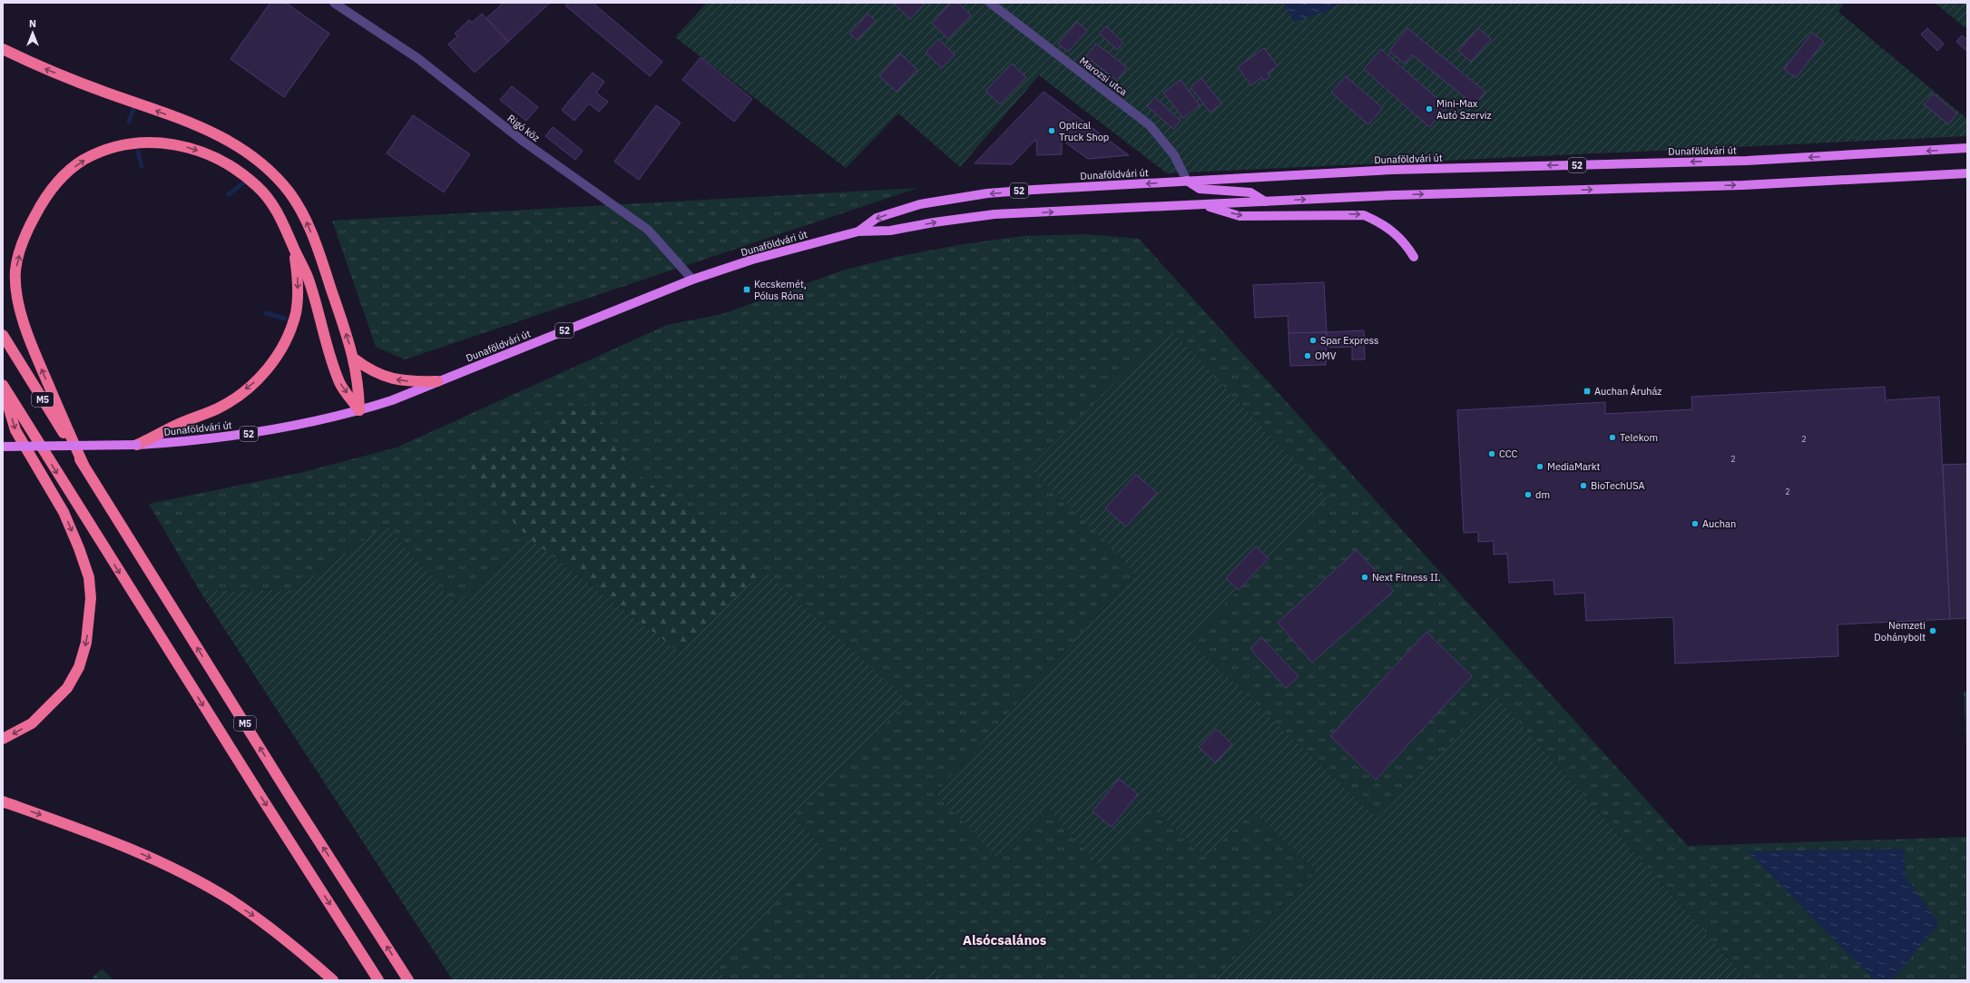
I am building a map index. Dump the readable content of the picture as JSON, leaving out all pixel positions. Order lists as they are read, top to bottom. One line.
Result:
{"streets":{"highway":["M5"],"main road":["Dunaföldvári út","52"],"street":["Marozsi utca","Rigó köz"]},"crossings":[["Marozsi utca","Dunaföldvári út"],["Rigó köz","Dunaföldvári út"],["Dunaföldvári út","52"]],"districts":["Alsócsalános"],"places":{"other":["Mini-Max Autó Szerviz","Optical Truck Shop","Spar Express","OMV","Telekom","CCC","MediaMarkt","BioTechUSA","dm","Auchan","Next Fitness II.","Nemzeti Dohánybolt"],"transit":["Kecskemét, Pólus Róna","Auchan Áruház"]},"house_numbers":["2","2","2"],"north":"top"}
